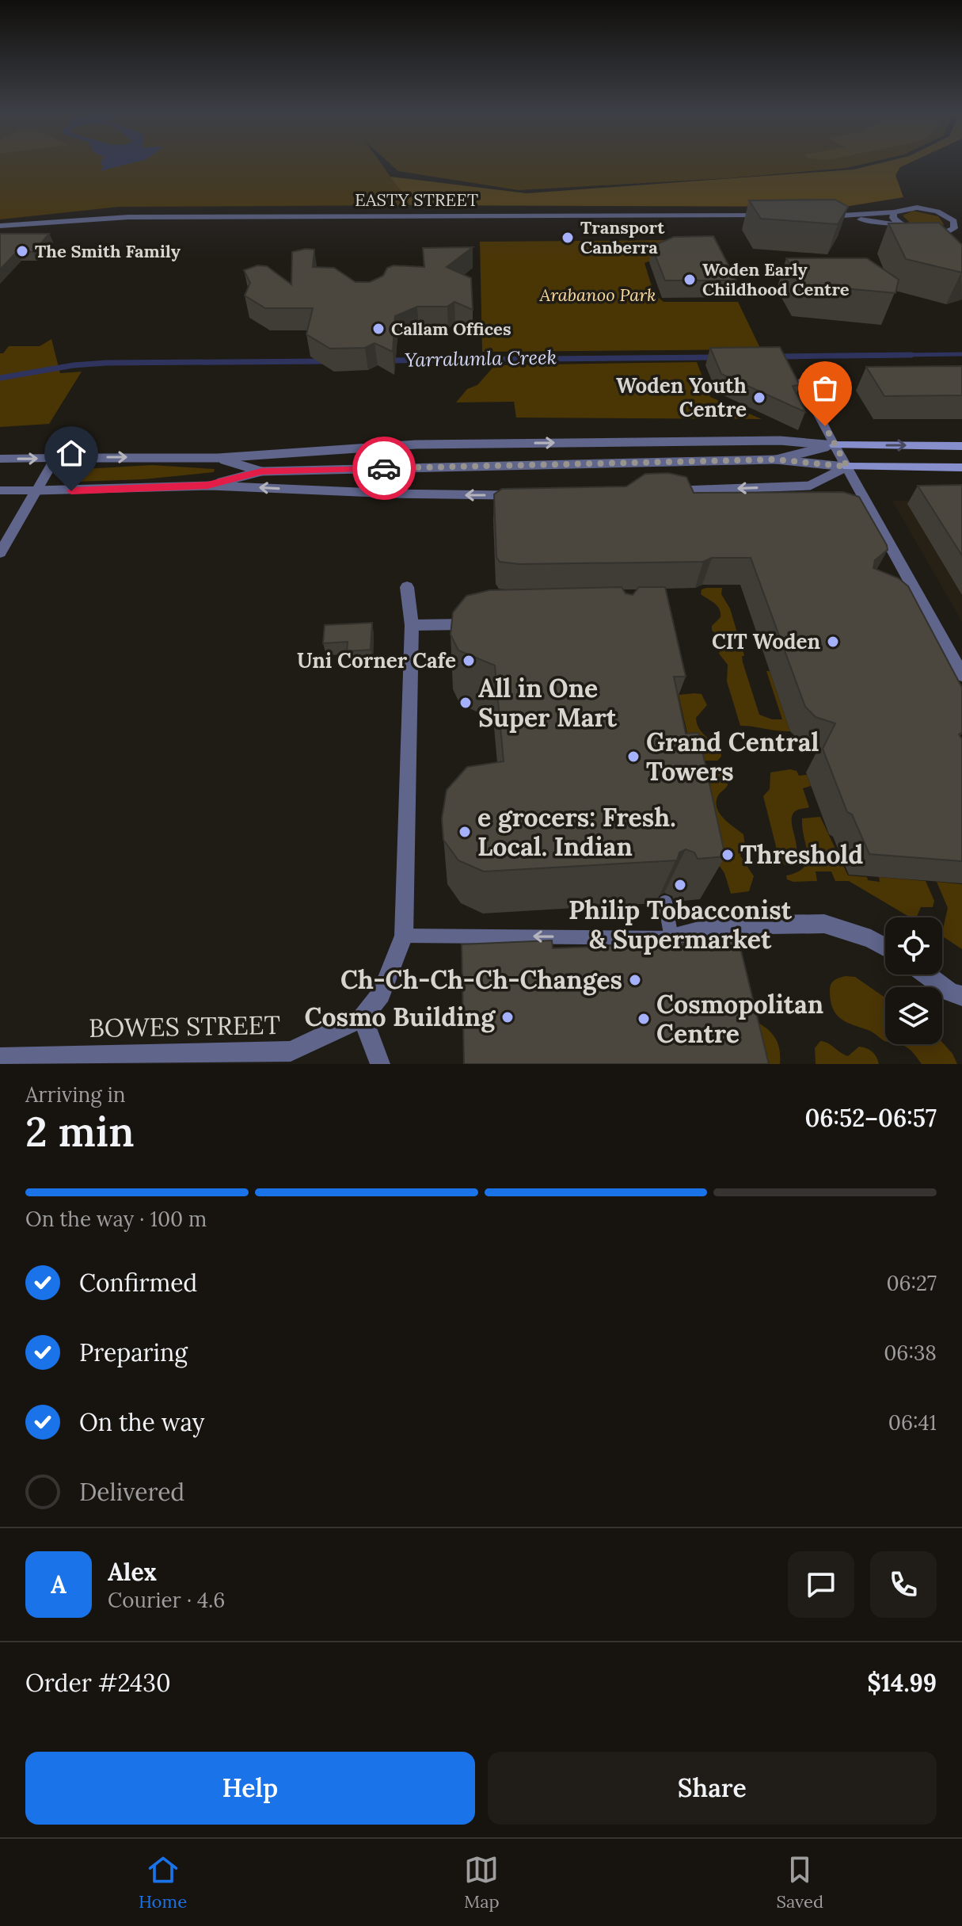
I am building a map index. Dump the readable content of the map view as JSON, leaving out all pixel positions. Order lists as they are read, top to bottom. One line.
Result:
{"streets":{"street":["EASTY STREET","BOWES STREET"]},"water":["Yarralumla Creek"],"parks":["Arabanoo Park"],"places":["Transport Canberra","The Smith Family","Woden Early Childhood Centre","Callam Offices","Woden Youth Centre","CIT Woden","Uni Corner Cafe","All in One Super Mart","Grand Central Towers","e grocers: Fresh. Local. Indian","Threshold","Philip Tobacconist & Supermarket","Ch-Ch-Ch-Ch-Changes","Cosmo Building","Cosmopolitan Centre"],"page":{"heading":["2 min","Arriving in","06:52–06:57"],"panel":["Alex","Courier · 4.6","Order #2430","$14.99"],"bar":"On the way · 100 m","list":[["Confirmed","06:27"],["Preparing","06:38"],["On the way","06:41"],"Delivered"],"round":"A","buttons":["Help","Share"],"tabs":["Home","Map","Saved"]}}
